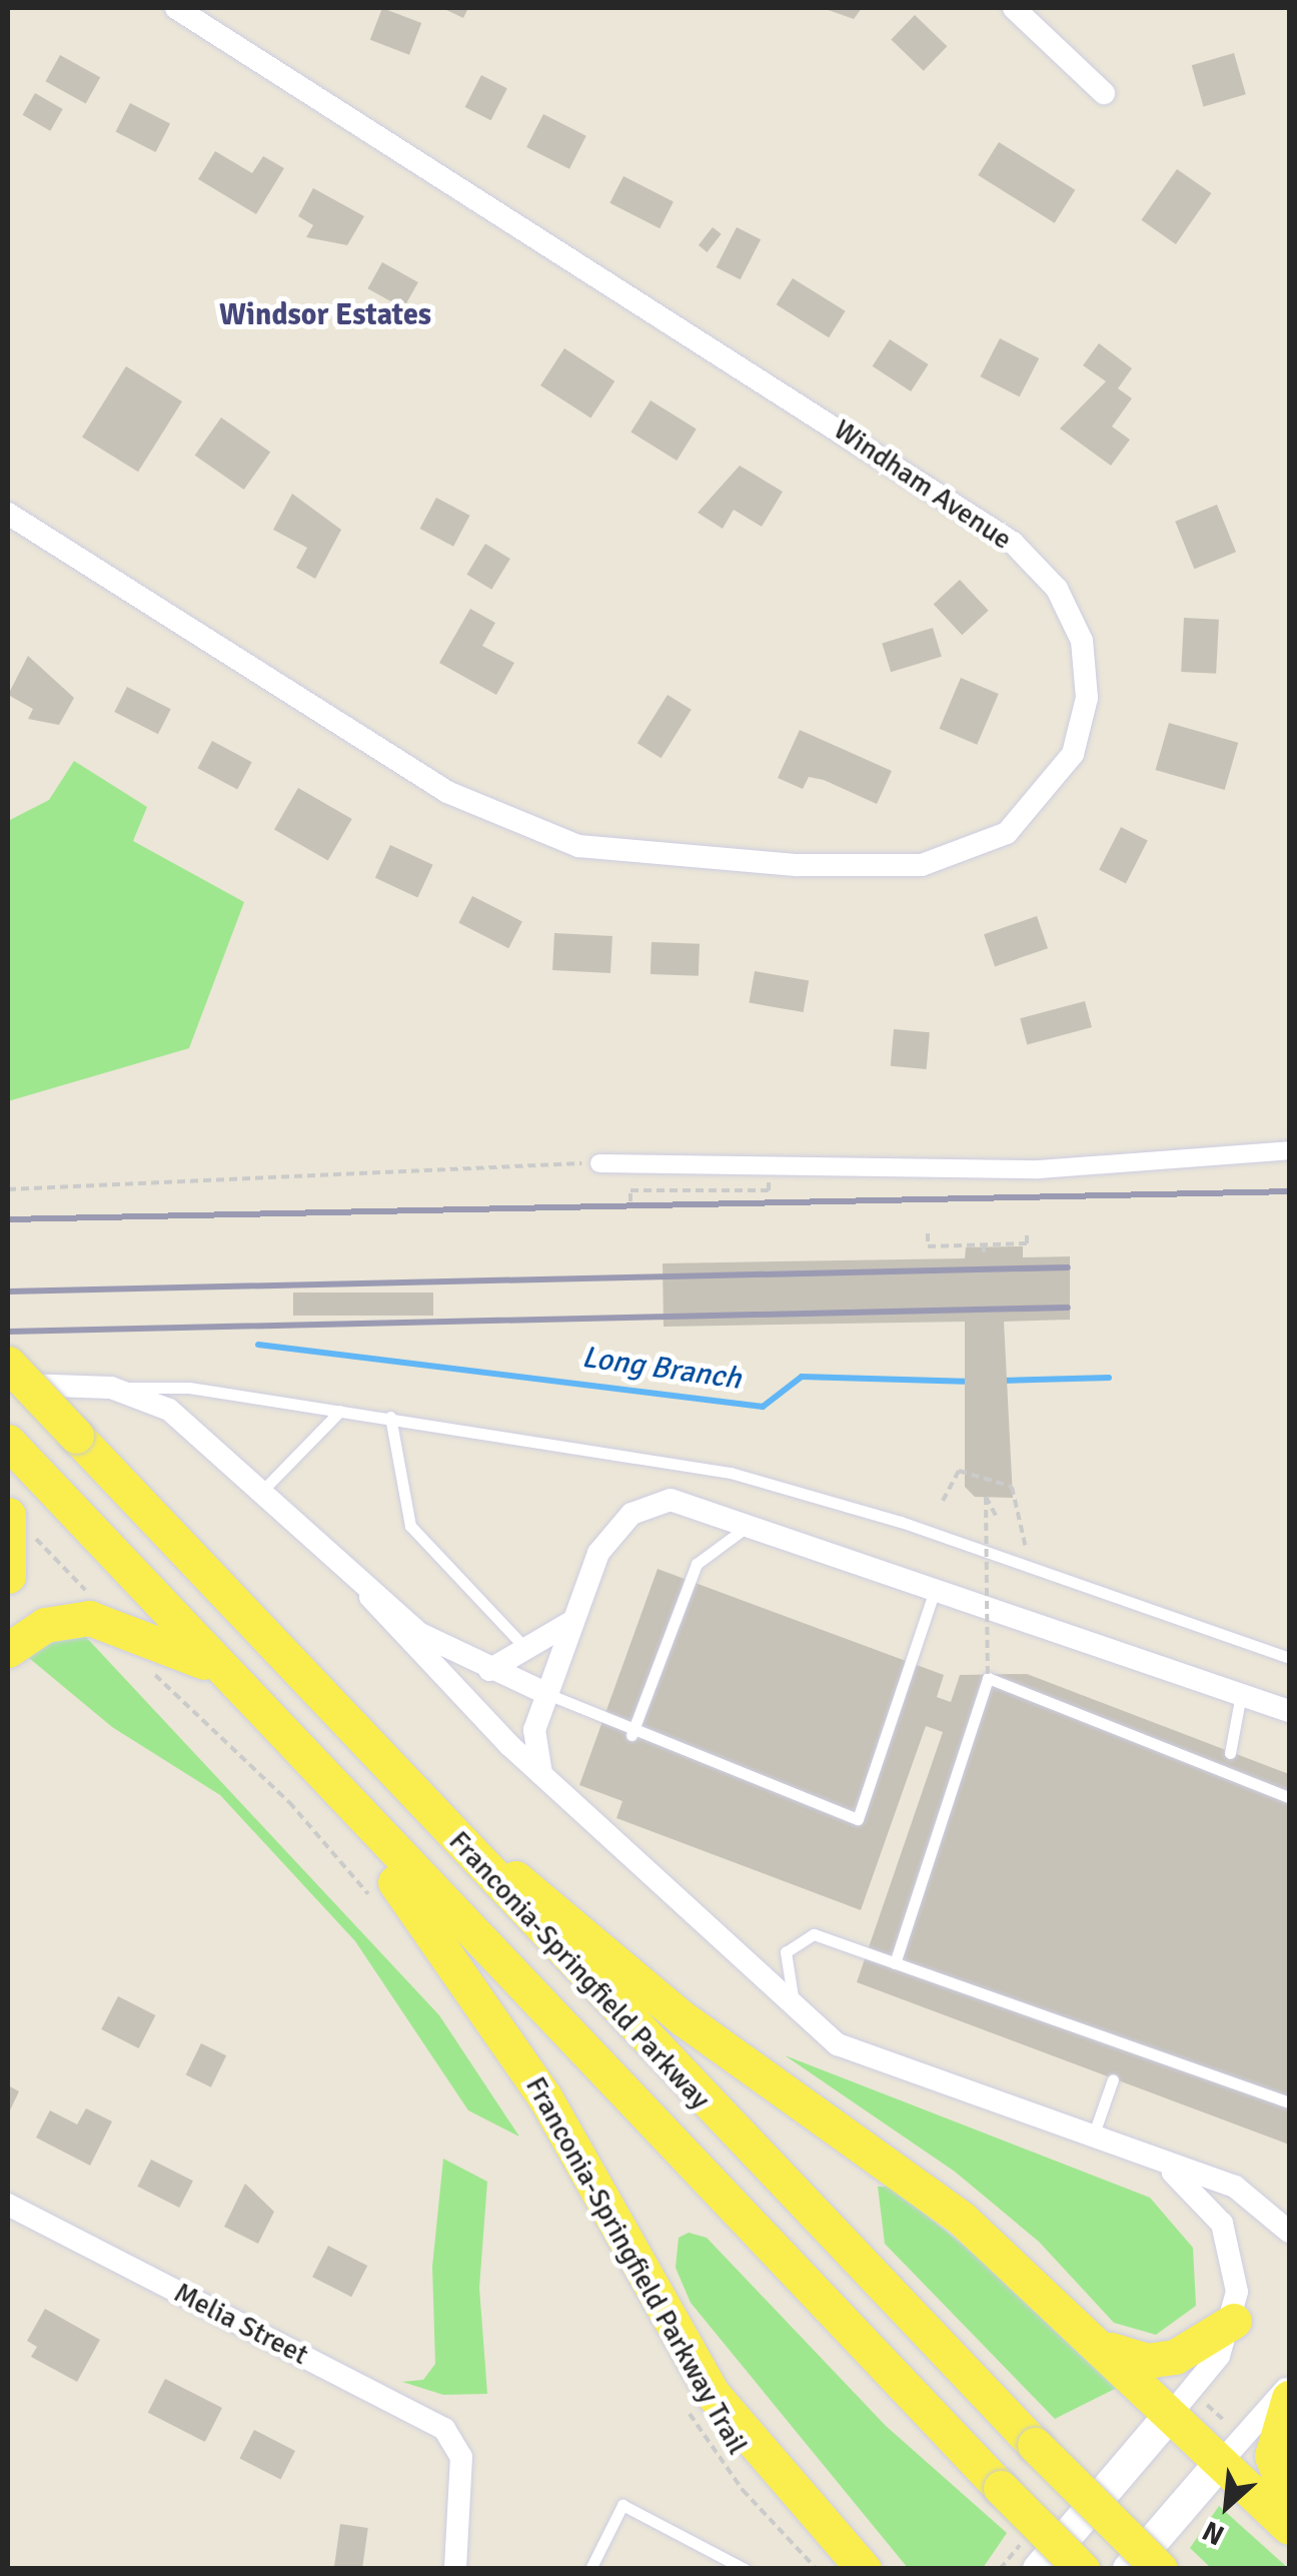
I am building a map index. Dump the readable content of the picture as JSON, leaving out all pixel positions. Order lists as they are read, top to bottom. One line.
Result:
{"streets":{"main road":["Franconia-Springfield Parkway"],"street":["Windham Avenue","Melia Street"],"path":["Franconia-Springfield Parkway Trail"]},"districts":["Windsor Estates"],"water":["Long Branch"],"north":"bottom left"}
